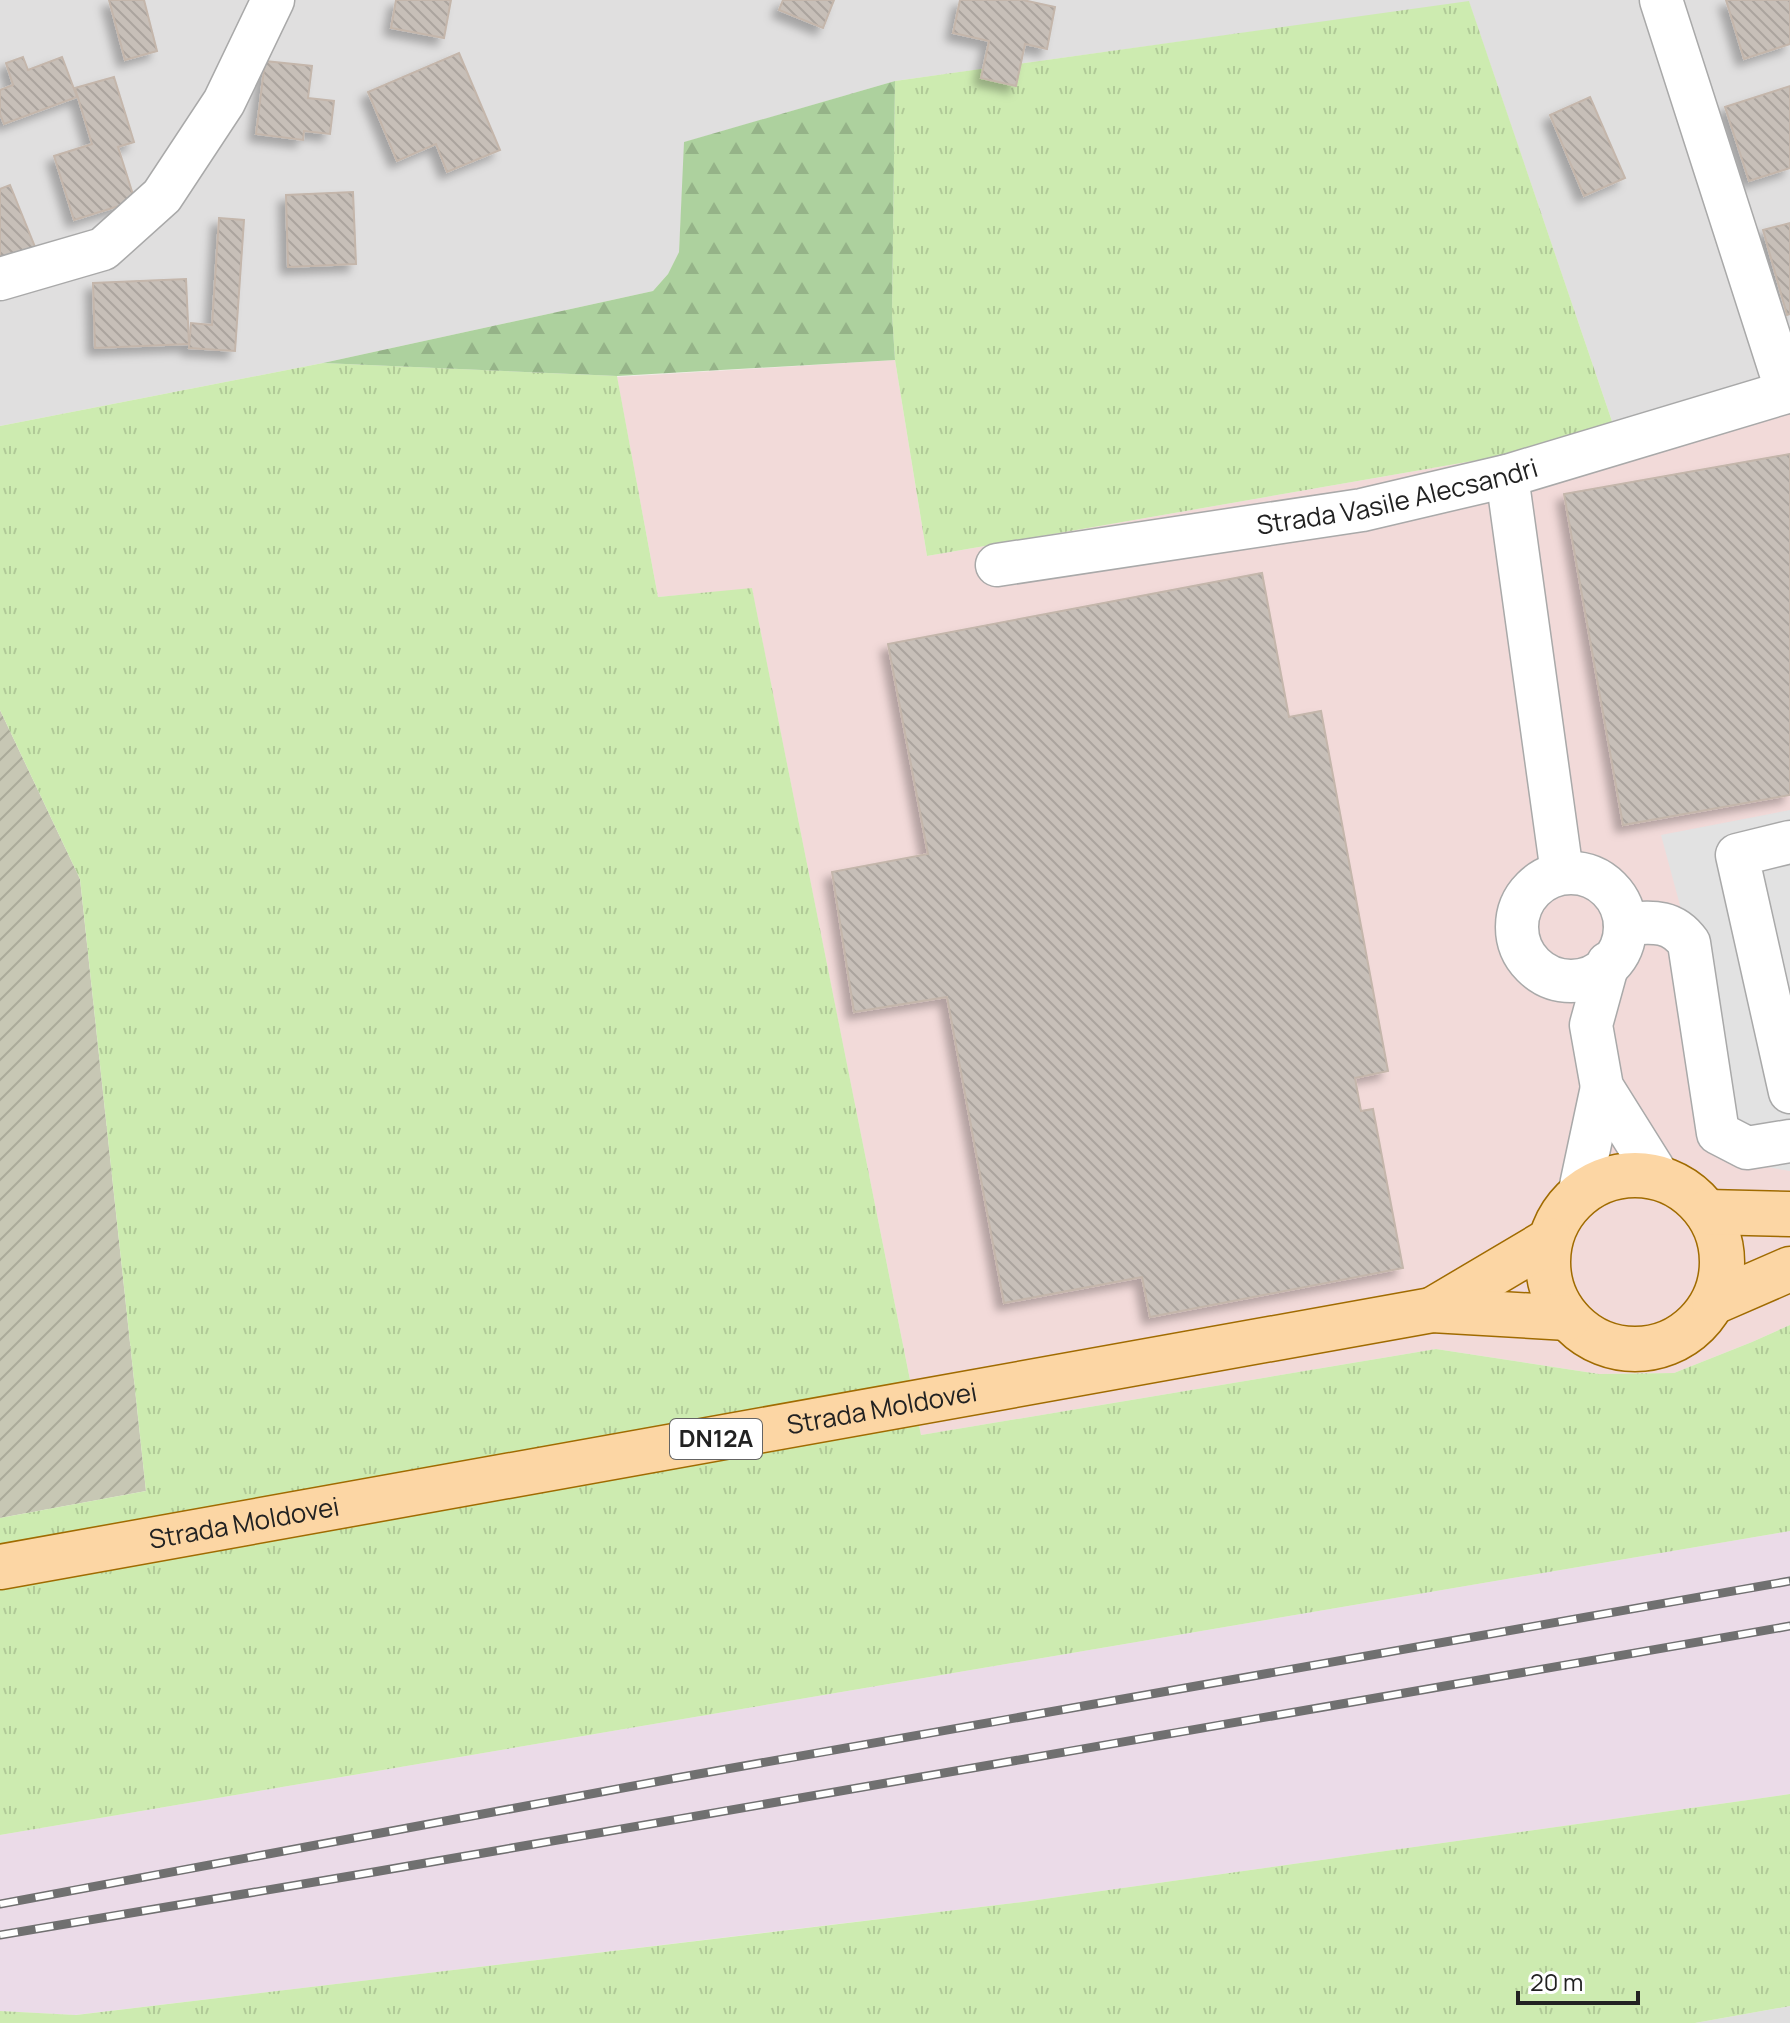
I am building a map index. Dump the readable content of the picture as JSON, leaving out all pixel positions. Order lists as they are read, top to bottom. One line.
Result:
{"streets":{"main road":["Strada Moldovei","DN12A"],"street":["Strada Vasile Alecsandri"]},"scale_bar":"20 m"}
